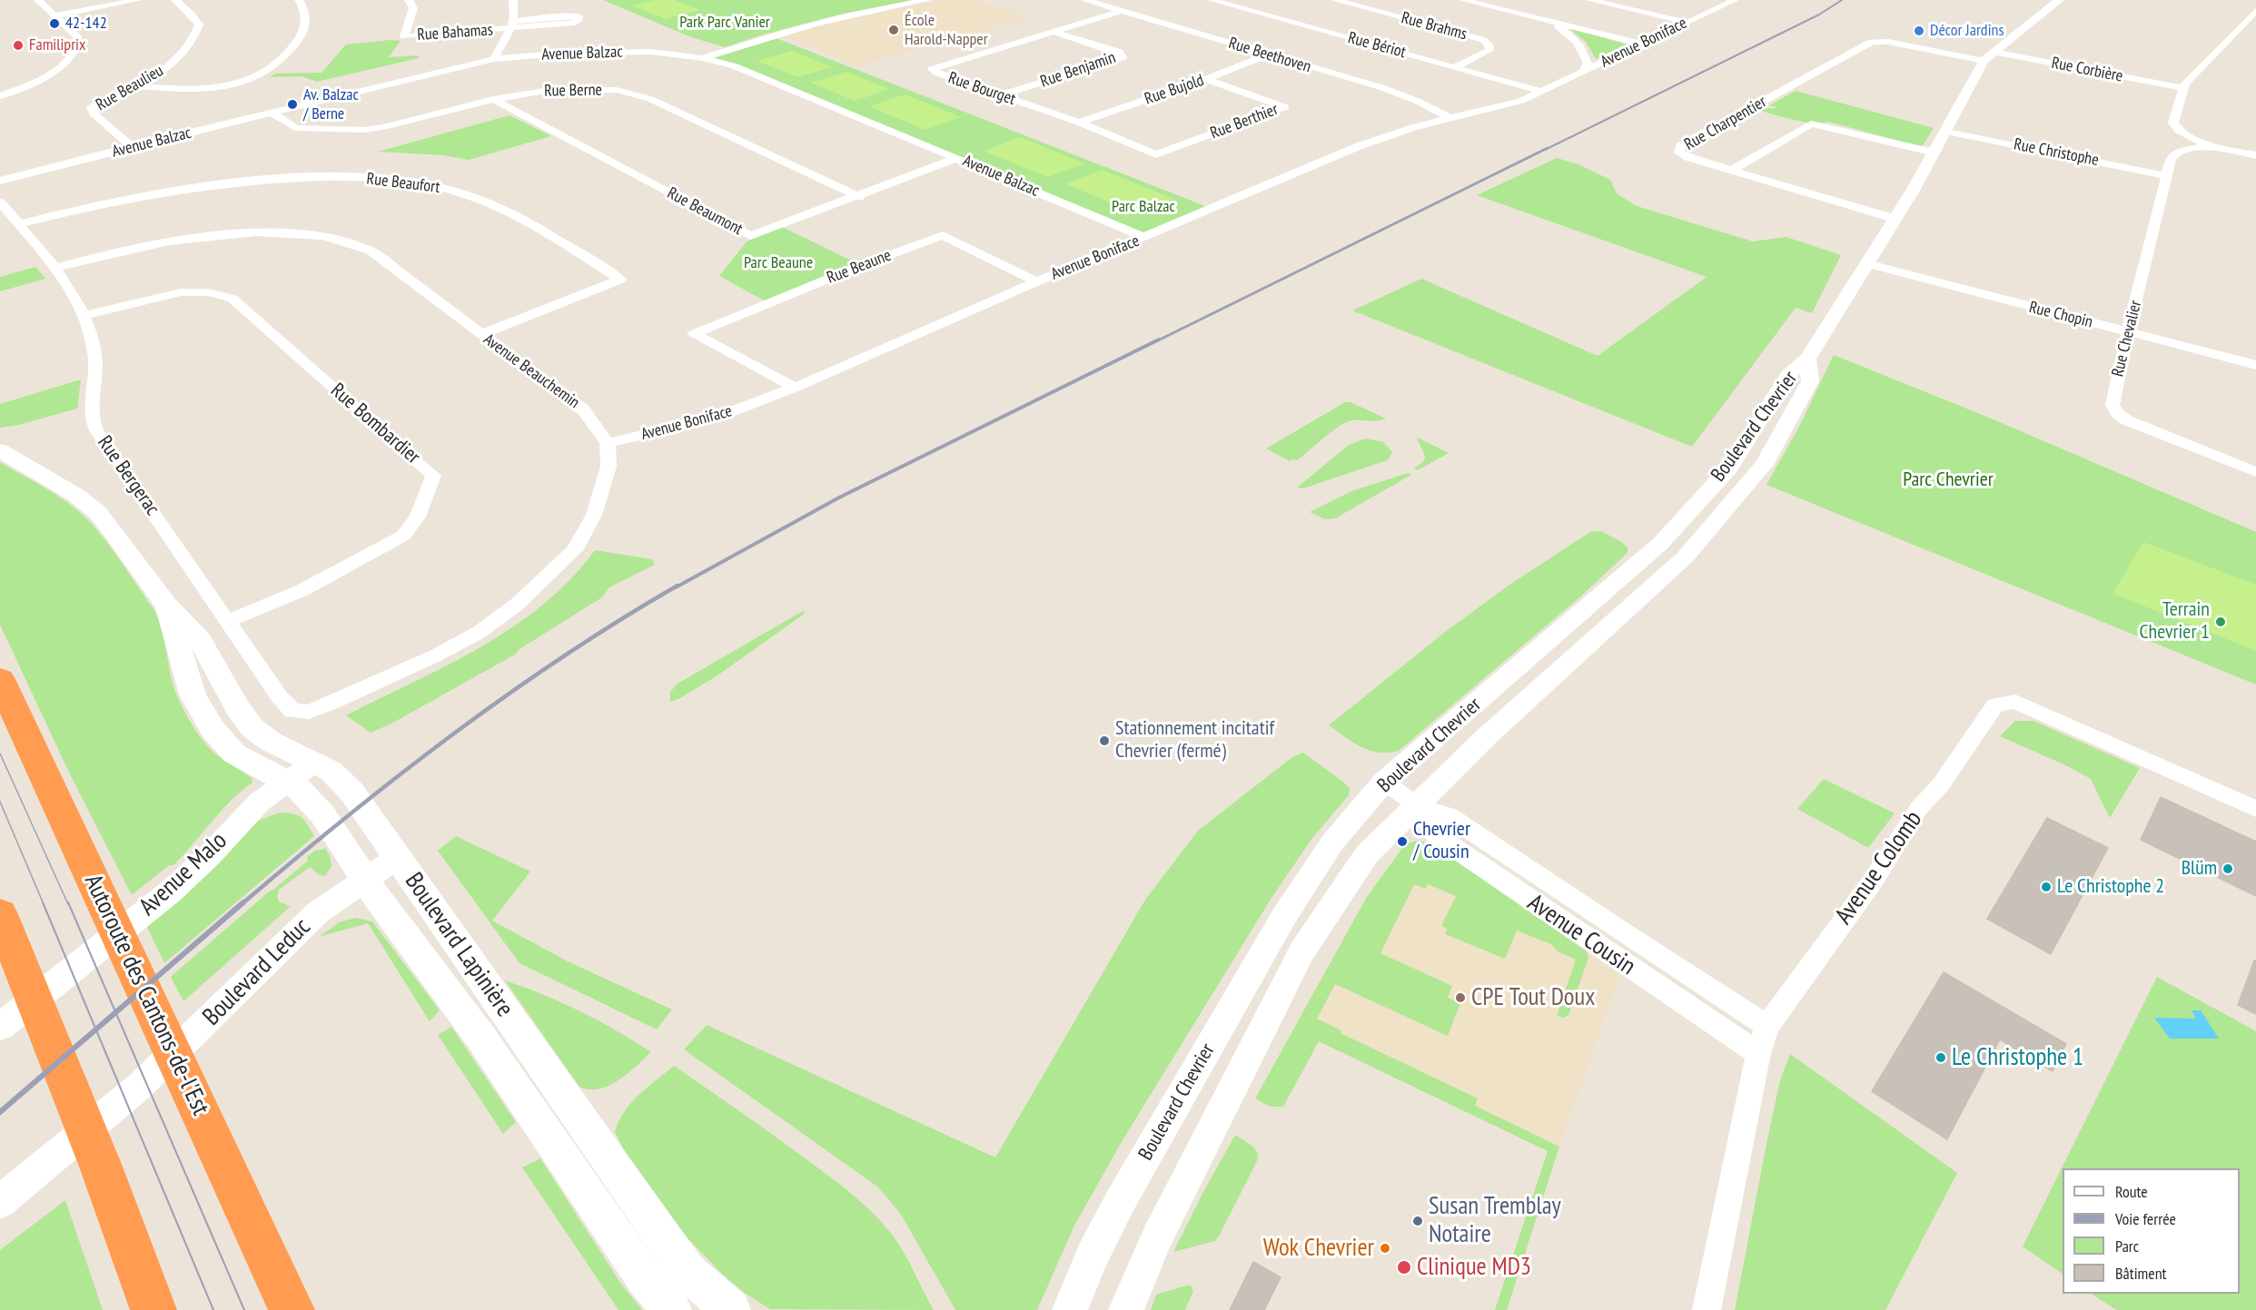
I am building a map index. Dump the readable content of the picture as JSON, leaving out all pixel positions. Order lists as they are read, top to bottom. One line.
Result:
{"streets":{"highway":["Autoroute des Cantons-de-l'Est"],"main road":["Boulevard Lapinière"],"street":["Rue Brahms","Rue Bahamas","Avenue Boniface","Rue Bériot","Avenue Balzac","Rue Beethoven","Rue Benjamin","Rue Corbière","Rue Beaulieu","Rue Bourget","Rue Bujold","Rue Berne","Rue Berthier","Rue Charpentier","Rue Christophe","Rue Beaufort","Rue Beaumont","Rue Beaune","Rue Chopin","Rue Chevalier","Avenue Beauchemin","Rue Bombardier","Boulevard Chevrier","Rue Bergerac","Avenue Colomb","Avenue Malo","Avenue Cousin","Boulevard Leduc"]},"crossings":[["Rue Brahms","Rue Bériot"],["Avenue Boniface","Rue Bériot"],["Avenue Boniface","Avenue Balzac"],["Avenue Boniface","Rue Beethoven"],["Avenue Boniface","Rue Beaune"],["Avenue Boniface","Avenue Beauchemin"],["Avenue Boniface","Rue Bergerac"],["Avenue Balzac","Rue Beaulieu"],["Avenue Balzac","Rue Berne"],["Avenue Balzac","Rue Beaumont"],["Rue Beethoven","Rue Bourget"],["Rue Beethoven","Rue Bujold"],["Rue Benjamin","Rue Bourget"],["Rue Corbière","Rue Charpentier"],["Rue Corbière","Boulevard Chevrier"],["Rue Bourget","Rue Bujold"],["Rue Bourget","Rue Berthier"],["Rue Bujold","Rue Berthier"],["Rue Berne","Rue Beaumont"],["Rue Charpentier","Boulevard Chevrier"],["Rue Christophe","Rue Chevalier"],["Rue Christophe","Boulevard Chevrier"],["Rue Beaufort","Avenue Beauchemin"],["Rue Beaufort","Rue Bergerac"],["Rue Chopin","Rue Chevalier"],["Rue Chopin","Boulevard Chevrier"],["Avenue Beauchemin","Rue Bergerac"],["Rue Bombardier","Rue Bergerac"],["Boulevard Chevrier","Avenue Cousin"],["Avenue Colomb","Avenue Cousin"],["Avenue Malo","Boulevard Lapinière"],["Boulevard Lapinière","Boulevard Leduc"]],"parks":["Park Parc Vanier","Parc Balzac","Parc Beaune","Parc Chevrier"],"places":["42-142","École Harold-Napper","Décor Jardins","Familiprix","Av. Balzac / Berne","Terrain Chevrier 1","Stationnement incitatif Chevrier (fermé)","Chevrier / Cousin","Blüm","Le Christophe 2","CPE Tout Doux","Le Christophe 1","Susan Tremblay Notaire","Wok Chevrier","Clinique MD3"],"legend":["Route","Voie ferrée","Parc","Bâtiment"]}
